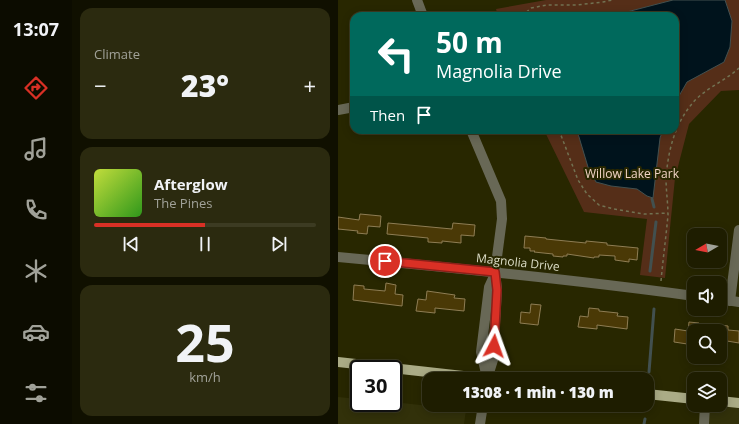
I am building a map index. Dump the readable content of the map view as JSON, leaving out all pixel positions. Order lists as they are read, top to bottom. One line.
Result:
{"streets":{"street":["Magnolia Drive"]},"parks":["Willow Lake Park"],"north":"left","page":{"tabs":"13:07","tile":["Climate",["25","km/h"]],"turn":["50 m","Magnolia Drive"],"heat":["−","23°","+"],"then":"Then","song":["Afterglow","The Pines"],"limit":"30","trip":"13:08 · 1 min · 130 m"}}
